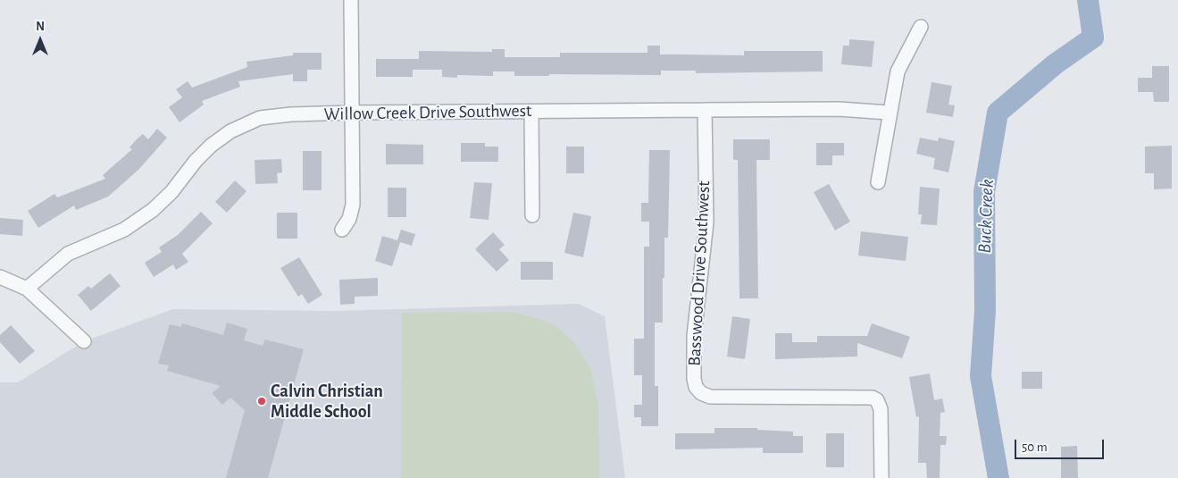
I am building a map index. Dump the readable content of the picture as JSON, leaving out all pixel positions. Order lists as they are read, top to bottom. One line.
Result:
{"streets":{"street":["Willow Creek Drive Southwest","Basswood Drive Southwest"]},"crossings":[["Willow Creek Drive Southwest","Basswood Drive Southwest"]],"water":["Buck Creek"],"places":["Calvin Christian Middle School"],"scale_bar":"50 m","north":"top"}
